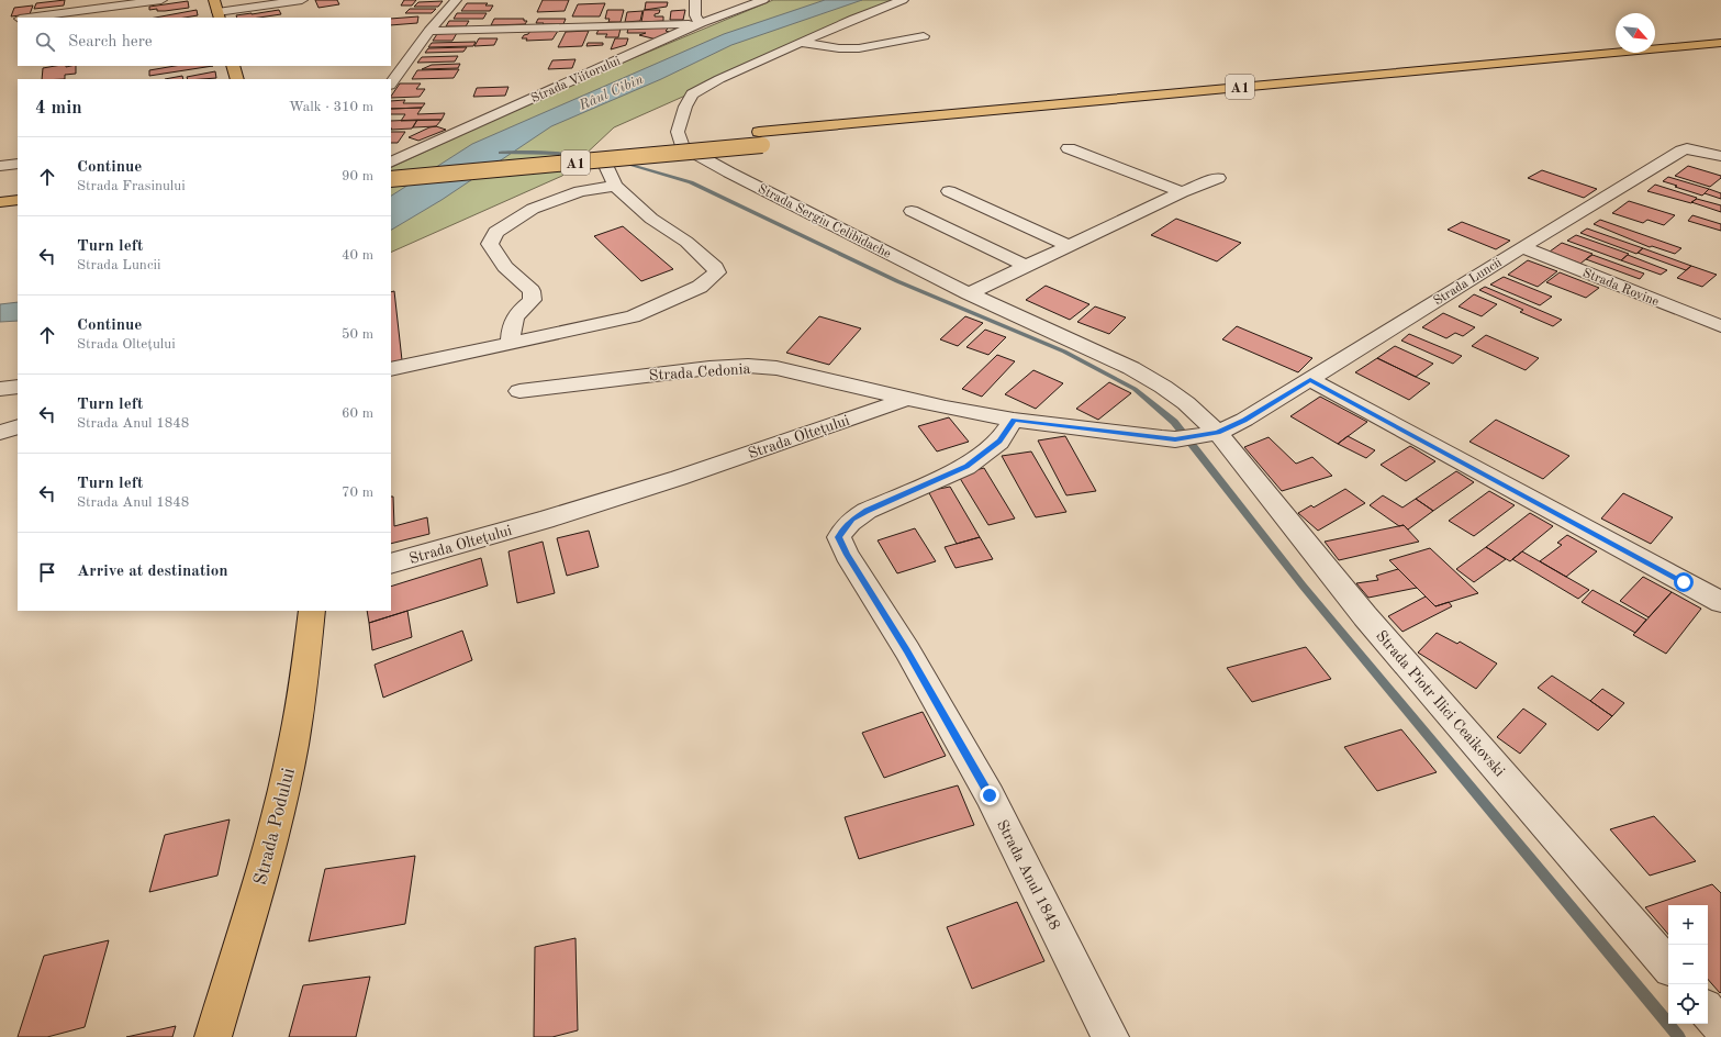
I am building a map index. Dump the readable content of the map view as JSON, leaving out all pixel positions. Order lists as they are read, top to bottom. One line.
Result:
{"streets":{"main road":["A1","Strada Podului"],"street":["Strada Viitorului","Strada Sergiu Celibidache","Strada Luncii","Strada Rovine","Strada Cedonia","Strada Oltețului","Strada Piotr Ilici Ceaikovski","Strada Anul 1848"]},"crossings":[["Strada Sergiu Celibidache","Strada Luncii"],["Strada Sergiu Celibidache","Strada Oltețului"],["Strada Sergiu Celibidache","Strada Piotr Ilici Ceaikovski"],["Strada Luncii","Strada Rovine"],["Strada Luncii","Strada Oltețului"],["Strada Luncii","Strada Piotr Ilici Ceaikovski"],["Strada Cedonia","Strada Oltețului"],["Strada Oltețului","Strada Piotr Ilici Ceaikovski"],["Strada Oltețului","Strada Anul 1848"]],"water":["Râul Cibin"],"north":"bottom right","page":{"search":"Search here","heading":["4 min","Walk · 310 m"],"list":[["Continue","Strada Frasinului","90 m"],["Turn left","Strada Luncii","40 m"],["Continue","Strada Oltețului","50 m"],["Turn left","Strada Anul 1848","60 m"],["Turn left","Strada Anul 1848","70 m"],"Arrive at destination"],"map_buttons":["+","−"]}}
